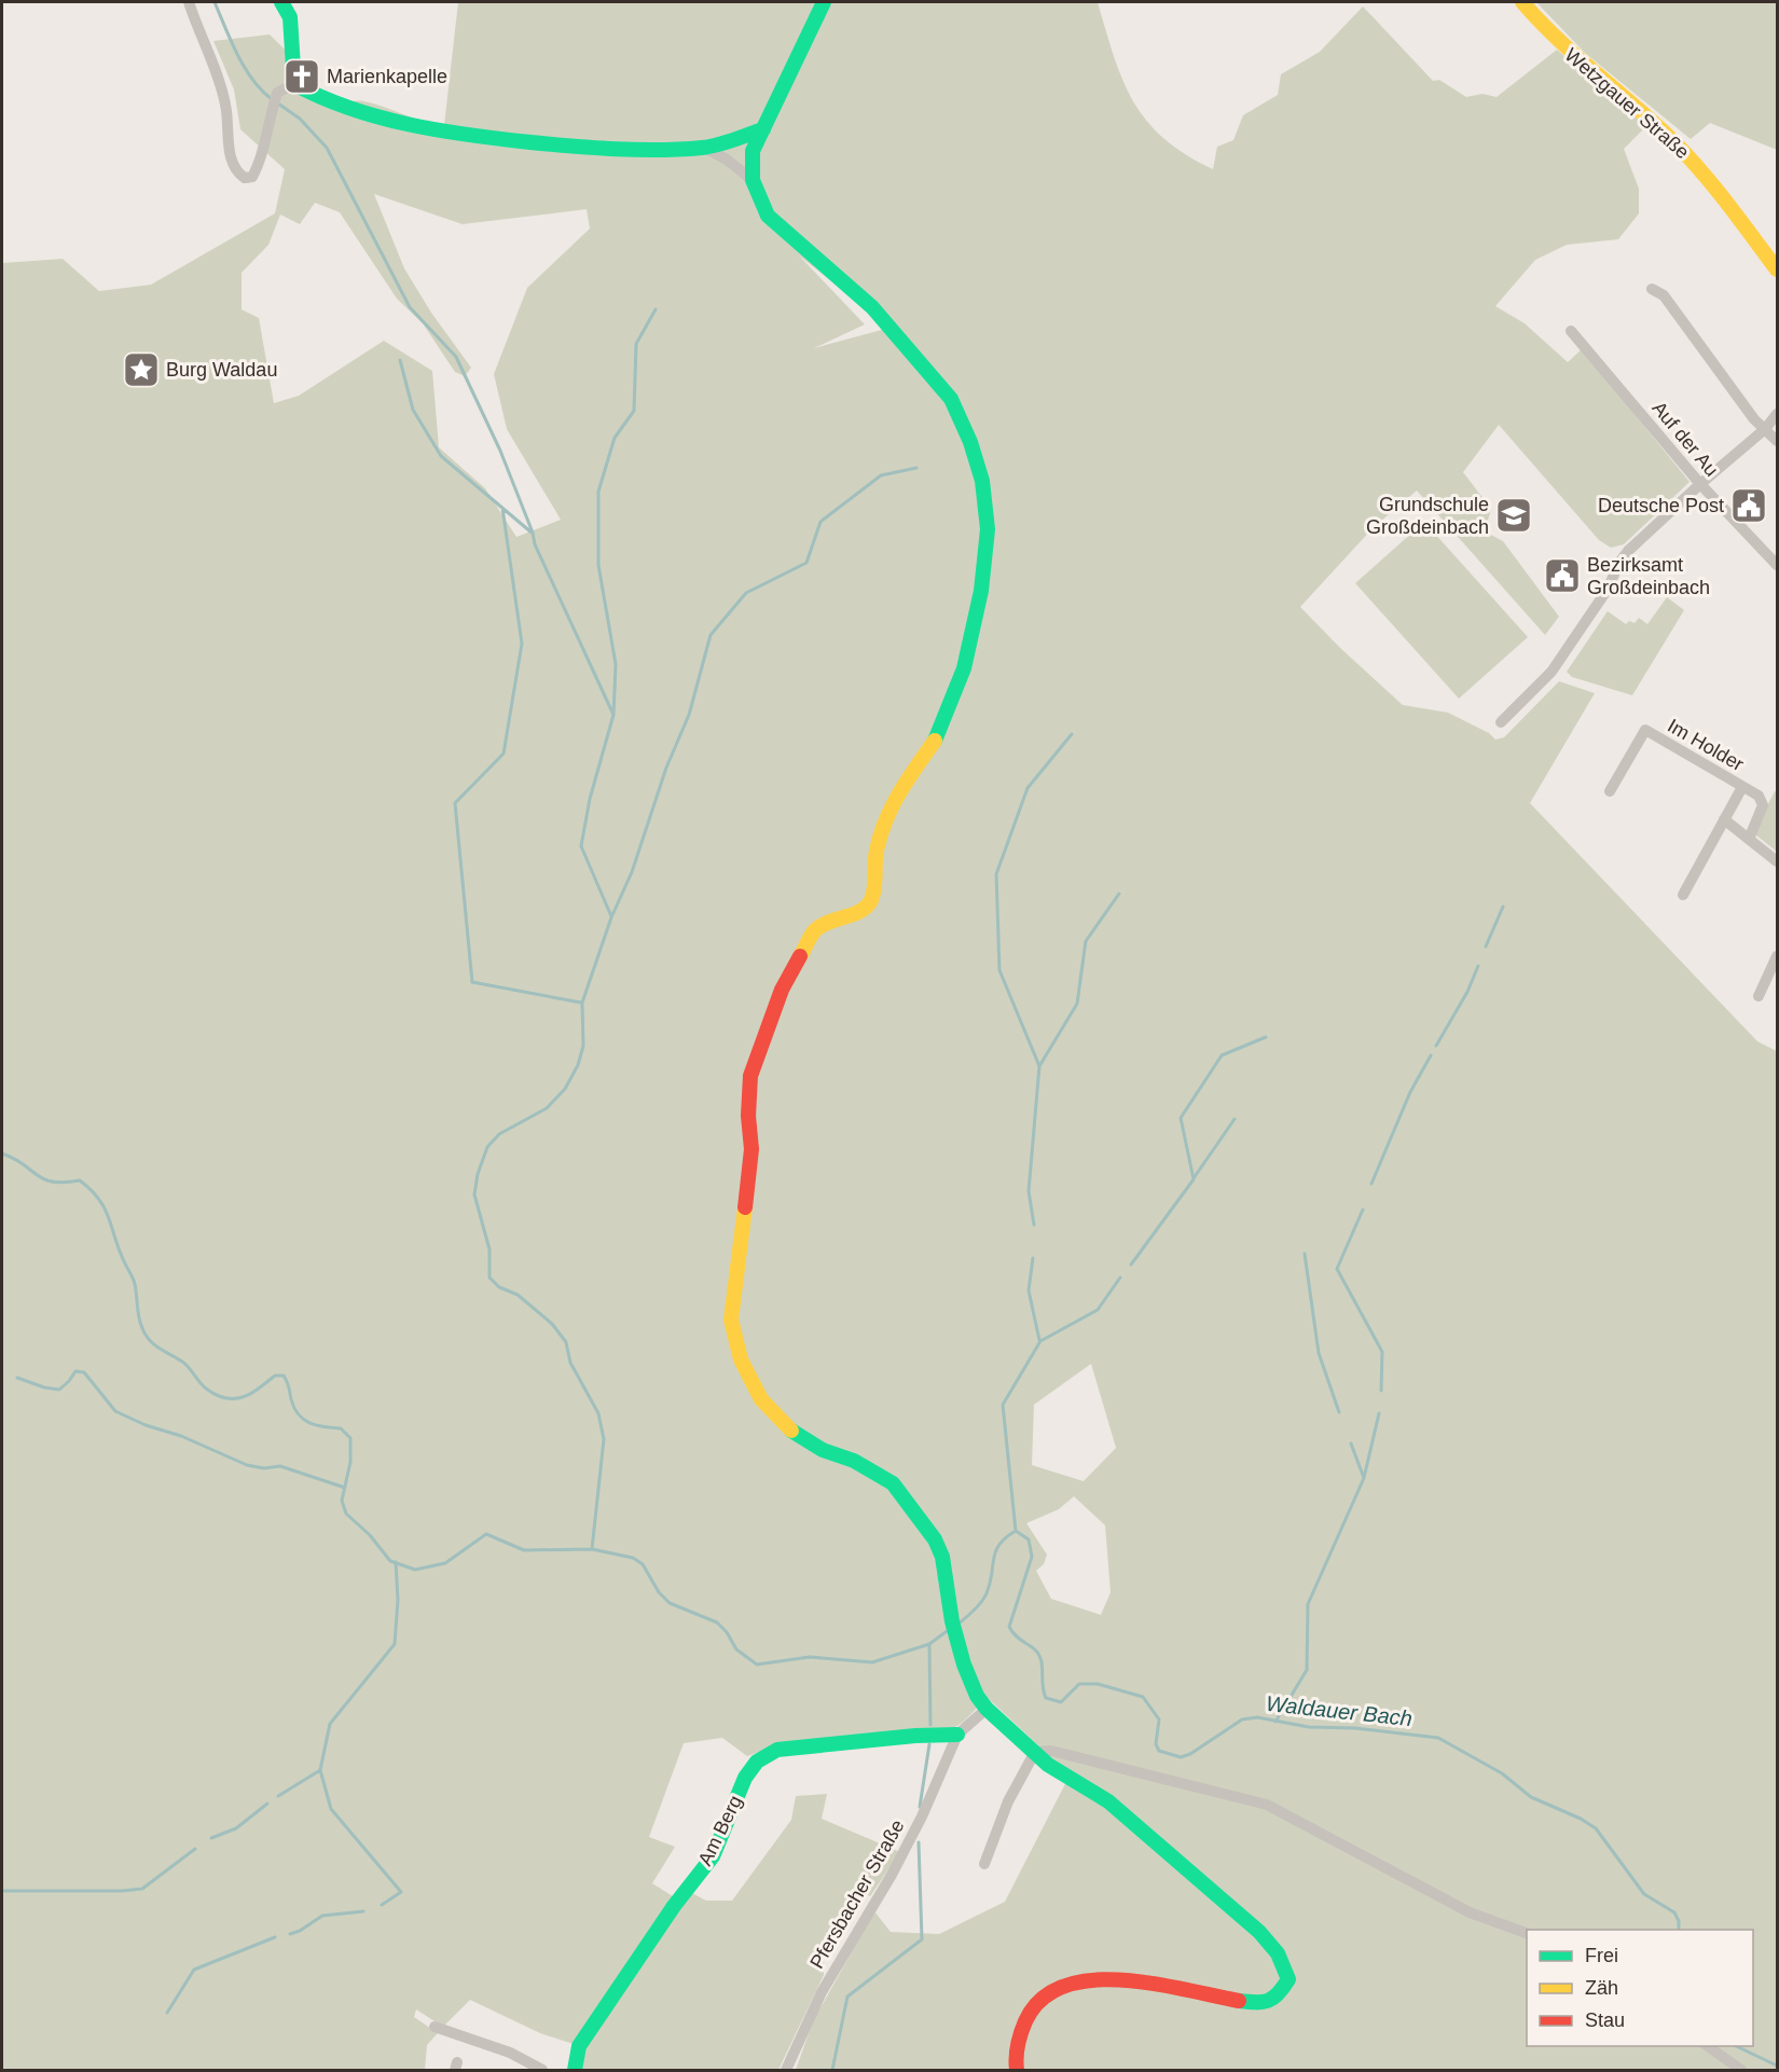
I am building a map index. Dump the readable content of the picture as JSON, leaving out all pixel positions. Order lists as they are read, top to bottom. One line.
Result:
{"streets":{"street":["Wetzgauer Straße","Auf der Au","Im Holder","Am Berg","Pfersbacher Straße"]},"crossings":[["Am Berg","Pfersbacher Straße"]],"water":["Waldauer Bach"],"places":{"church":["Marienkapelle"],"place":["Burg Waldau"],"public building":["Deutsche Post","Bezirksamt Großdeinbach"],"school or university":["Grundschule Großdeinbach"]},"legend":["Frei","Zäh","Stau"]}
